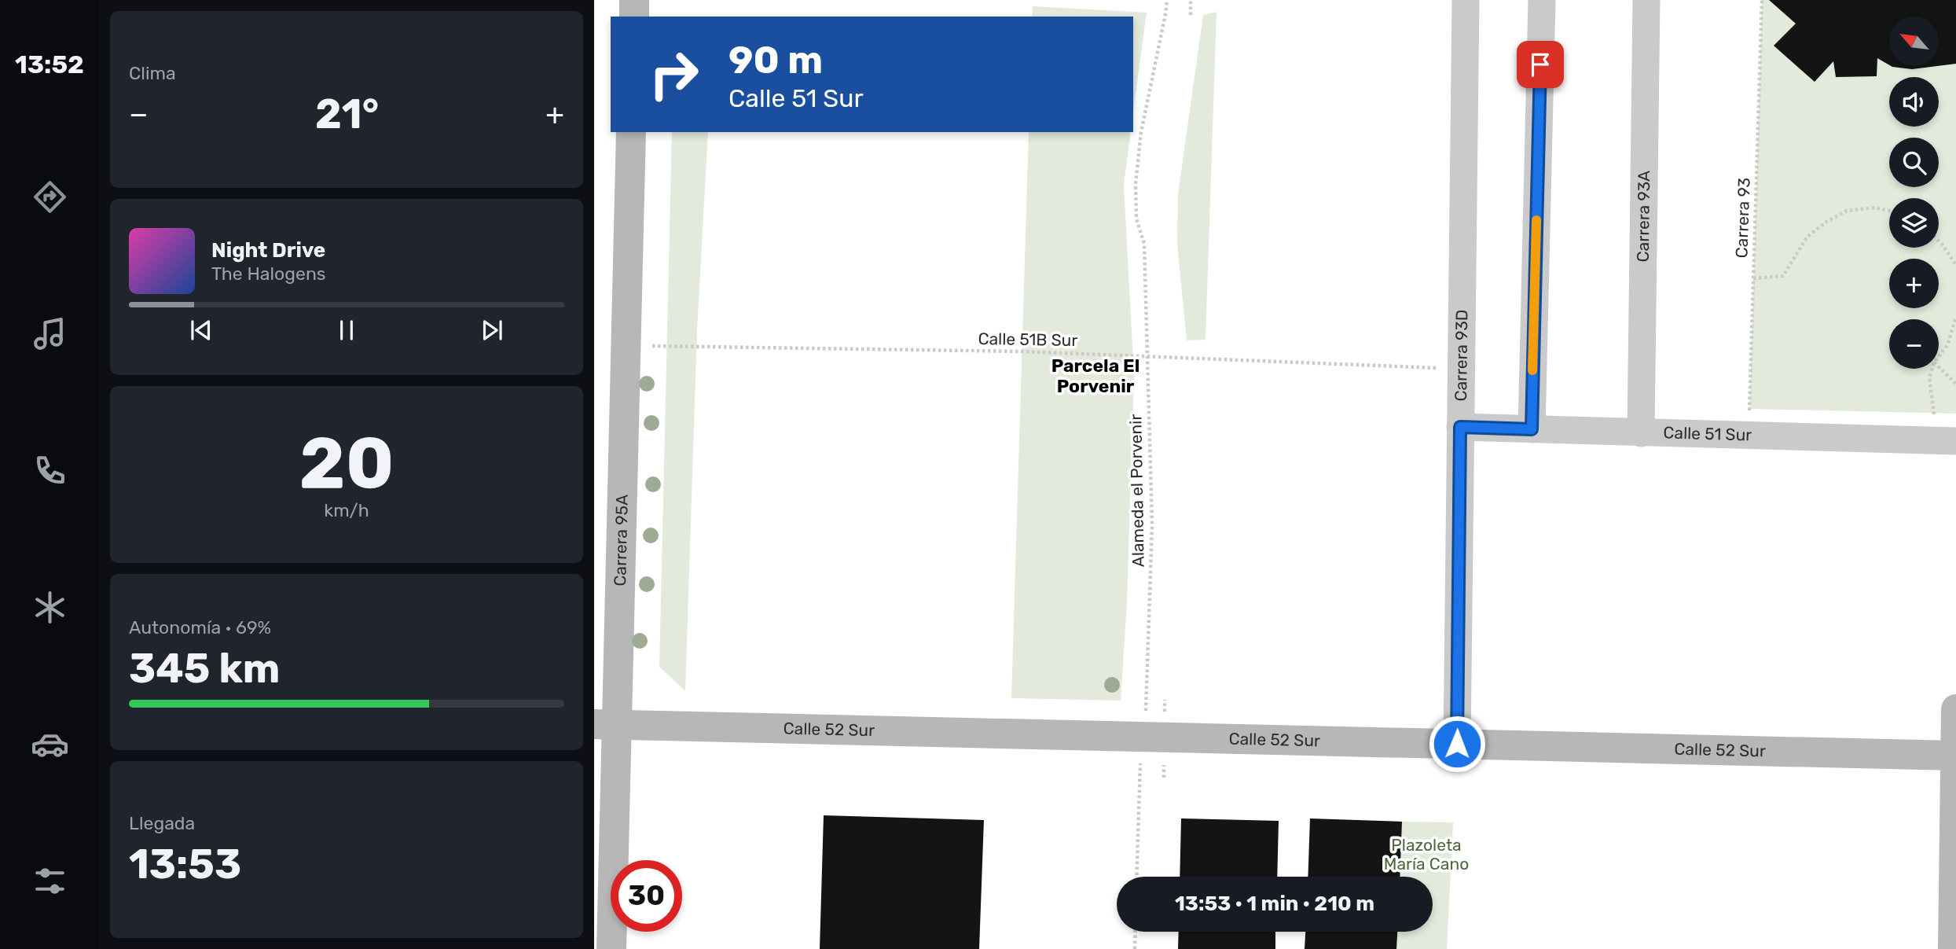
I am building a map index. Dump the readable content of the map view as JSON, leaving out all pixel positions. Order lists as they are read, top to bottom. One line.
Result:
{"streets":{"street":["Carrera 93A","Carrera 93D","Calle 51 Sur","Carrera 95A","Calle 52 Sur"],"path":["Carrera 93","Calle 51B Sur","Alameda el Porvenir"]},"crossings":[["Carrera 93A","Calle 51 Sur"],["Carrera 93","Calle 51 Sur"],["Calle 51B Sur","Carrera 93D"],["Calle 51B Sur","Alameda el Porvenir"],["Calle 51B Sur","Carrera 95A"],["Carrera 93D","Calle 51 Sur"],["Carrera 93D","Calle 52 Sur"],["Alameda el Porvenir","Calle 52 Sur"],["Carrera 95A","Calle 52 Sur"]],"districts":["Parcela El Porvenir"],"parks":["Plazoleta María Cano"],"north":"top left","page":{"tabs":"13:52","tile":["Clima",["20","km/h"],["Autonomía · 69%","345 km"],["Llegada","13:53"]],"map_buttons":["+","−"],"turn":["90 m","Calle 51 Sur"],"heat":["−","21°","+"],"song":["Night Drive","The Halogens"],"limit":"30","trip":"13:53 · 1 min · 210 m"}}
